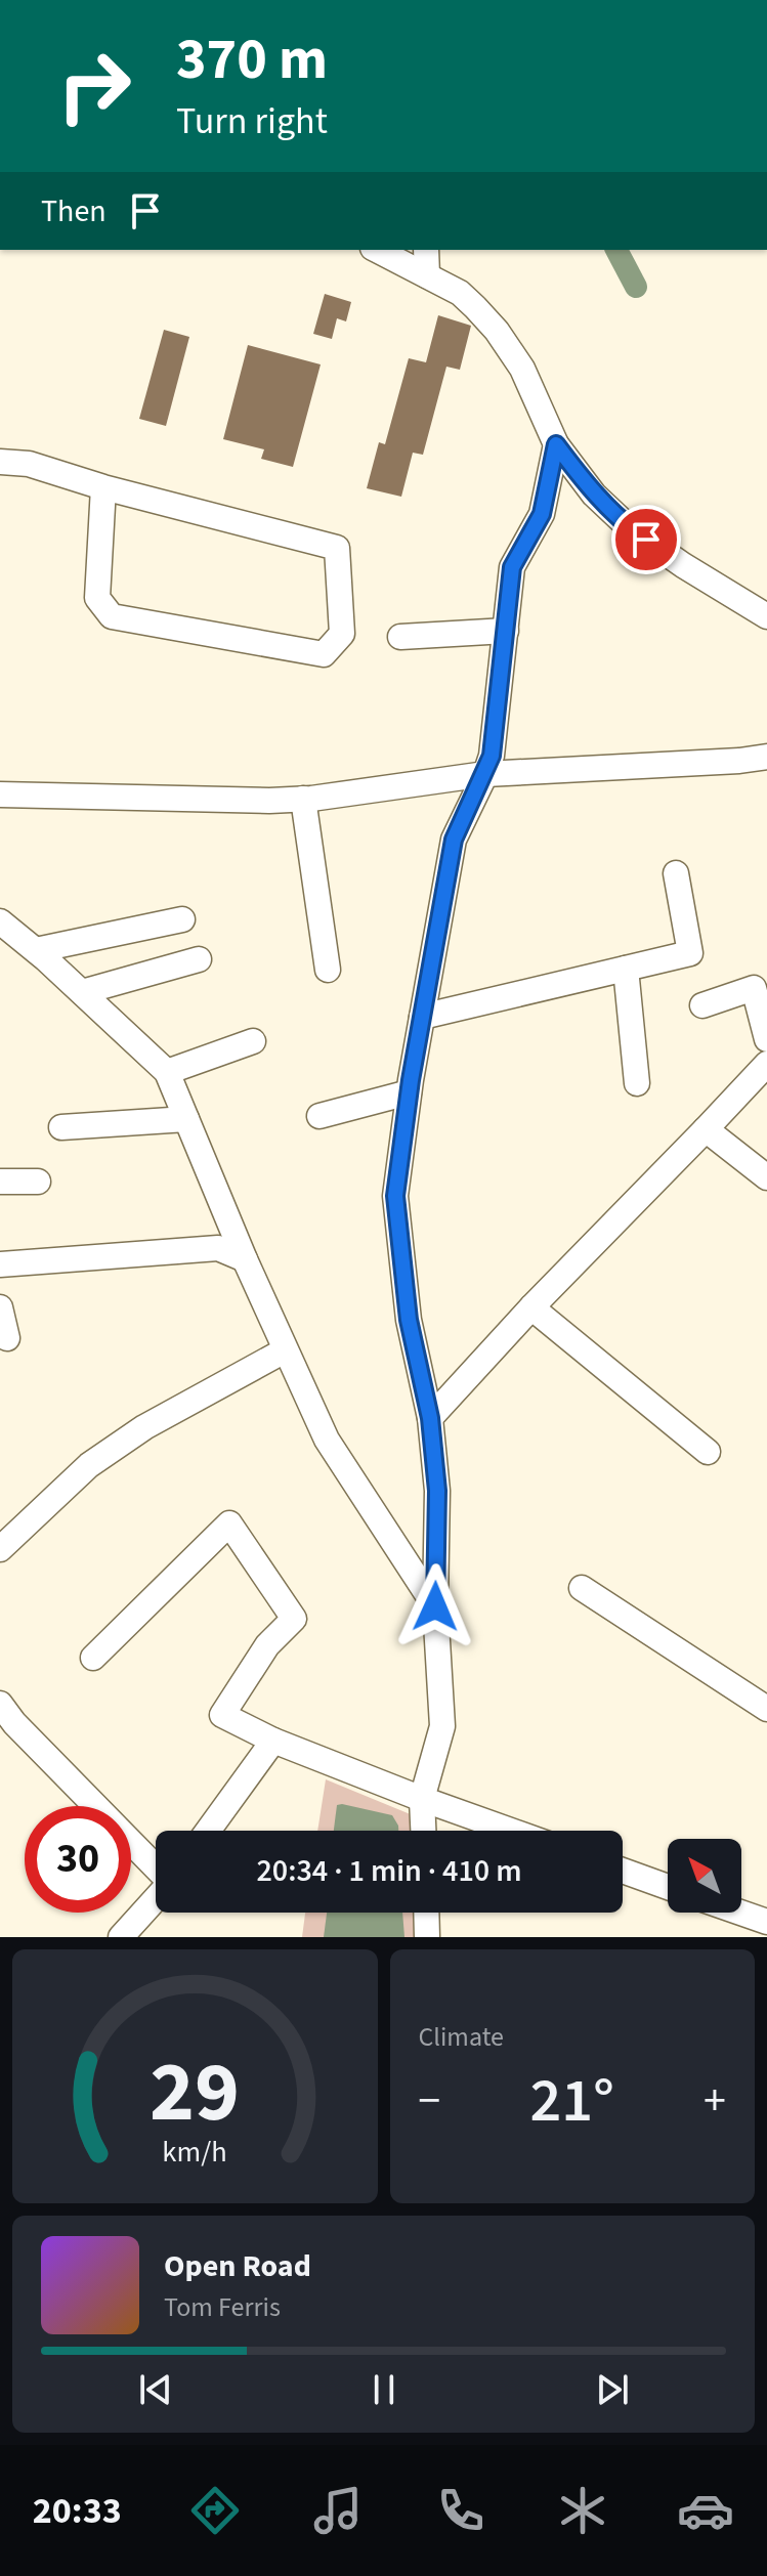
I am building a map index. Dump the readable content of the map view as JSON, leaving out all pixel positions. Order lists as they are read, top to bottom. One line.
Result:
{"north":"top left","page":{"turn":["370 m","Turn right"],"then":"Then","limit":"30","trip":"20:34 · 1 min · 410 m","tile":"Climate","heat":["−","21°","+"],"song":["Open Road","Tom Ferris"],"tabs":"20:33","gauge":["29","km/h"]}}
